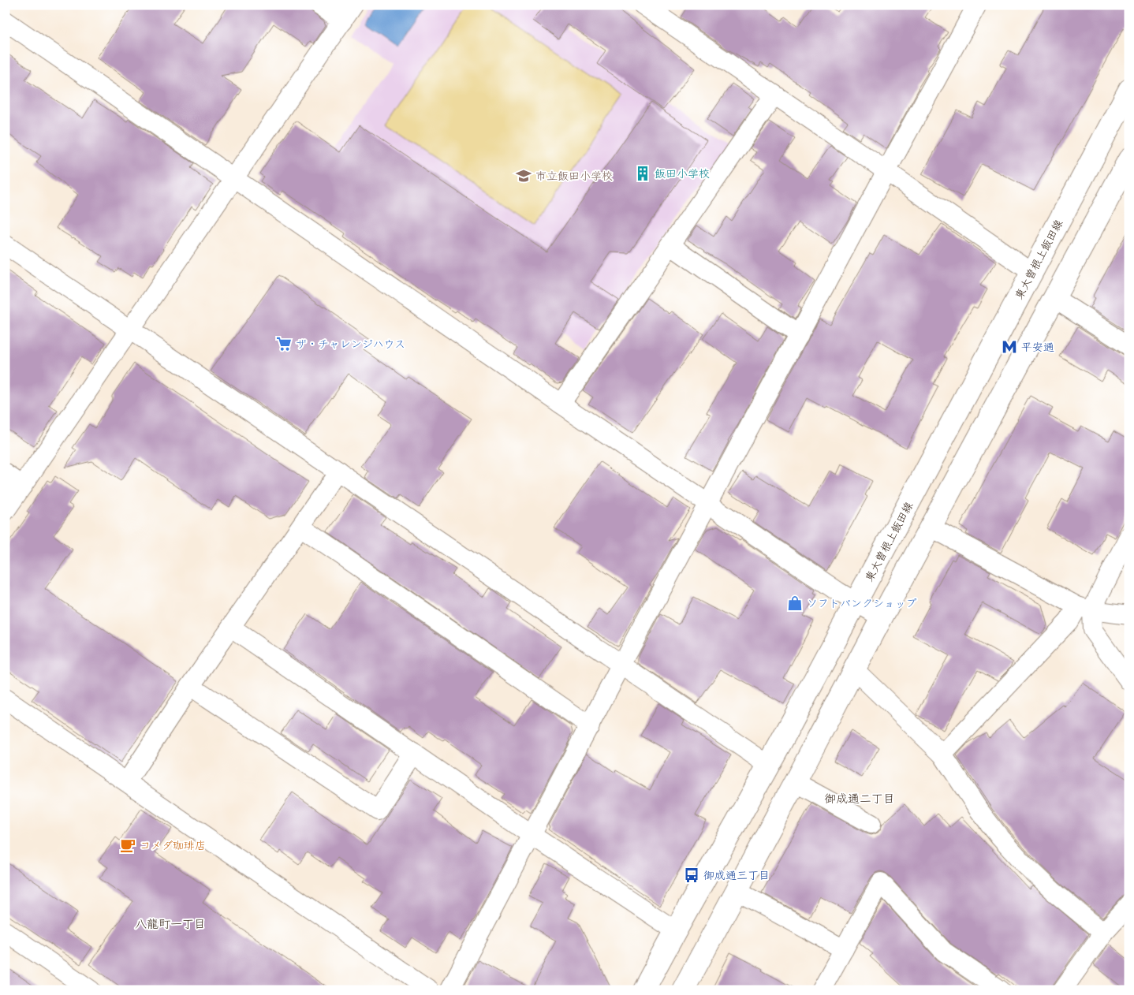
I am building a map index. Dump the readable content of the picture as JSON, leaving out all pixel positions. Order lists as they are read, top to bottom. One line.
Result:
{"streets":{"street":["東大曽根上飯田線"]},"districts":["御成通二丁目","八龍町一丁目"],"places":{"building":["飯田小学校"],"school or university":["市立飯田小学校"],"supermarket":["ザ・チャレンジハウス"],"metro station":["平安通"],"shop":["ソフトバンクショップ"],"cafe":["コメダ珈琲店"],"bus stop":["御成通三丁目"]}}
